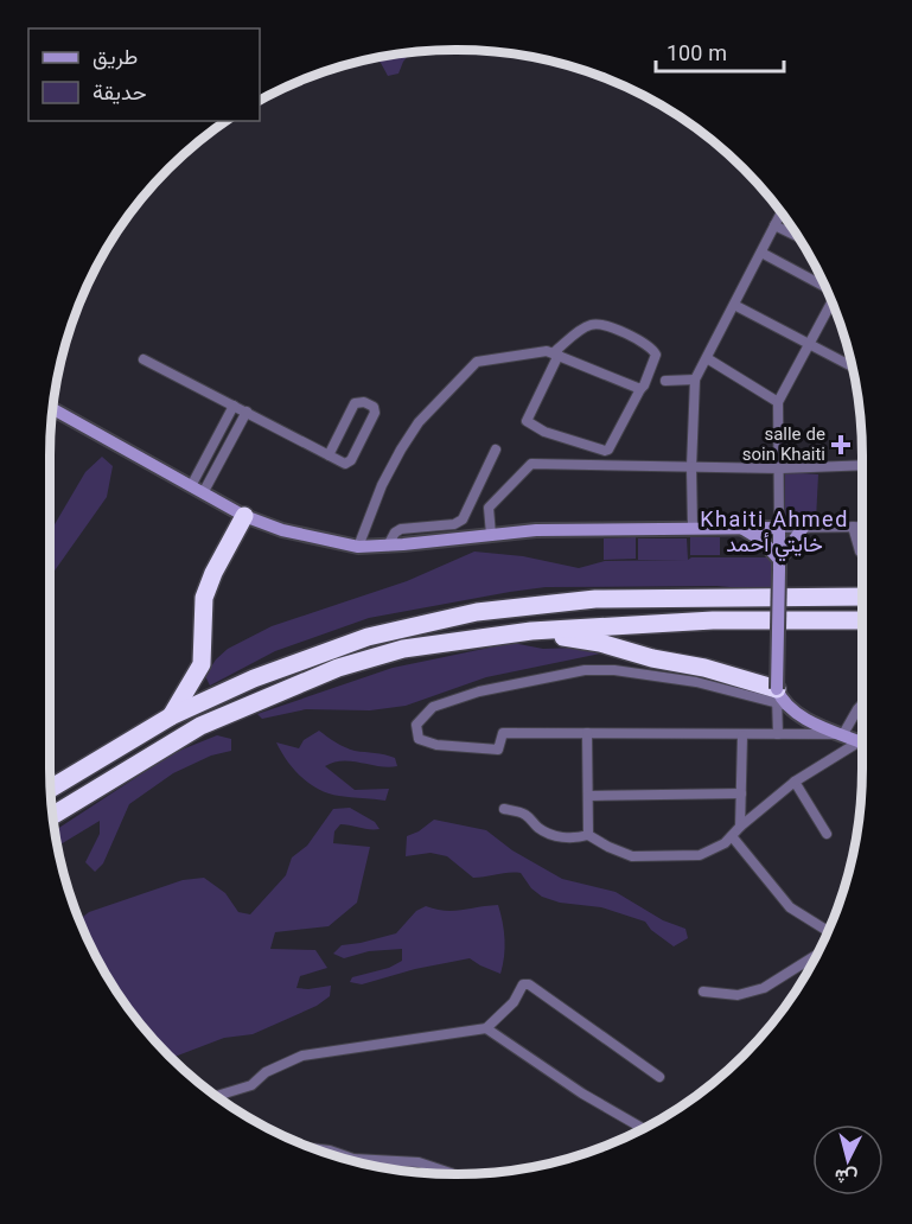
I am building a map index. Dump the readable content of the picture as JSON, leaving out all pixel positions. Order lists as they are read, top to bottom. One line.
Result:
{"districts":["Khaiti Ahmed خايتي أحمد"],"places":{"health":["salle de soin Khaiti"]},"legend":["طريق","حديقة"],"scale_bar":"100 m","north":"bottom"}
